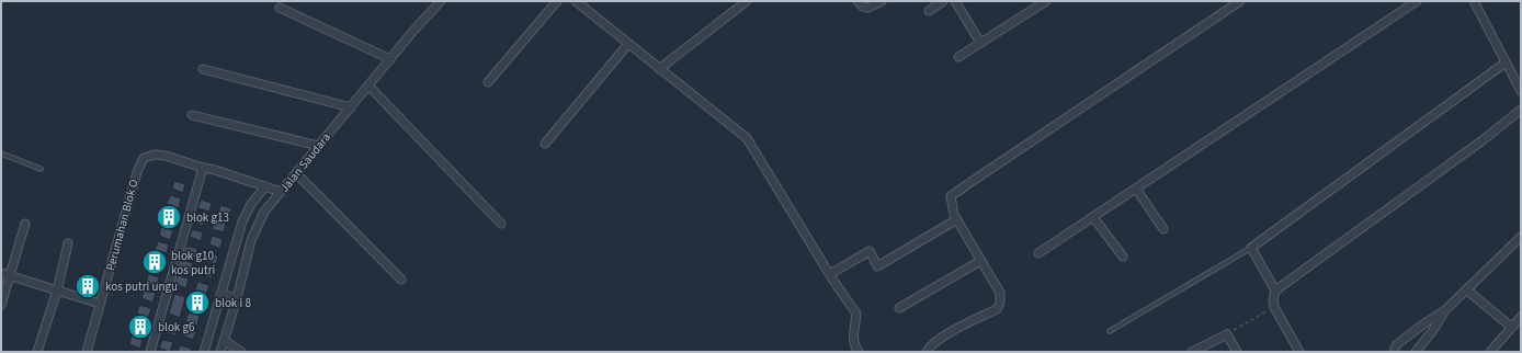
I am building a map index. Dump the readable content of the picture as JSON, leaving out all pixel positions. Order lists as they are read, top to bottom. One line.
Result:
{"streets":{"street":["Jalan Saudara","Perumahan Blok O"]},"places":{"building":["blok g13","blok g10 kos putri","kos putri ungu","blok i 8","blok g6"]}}
